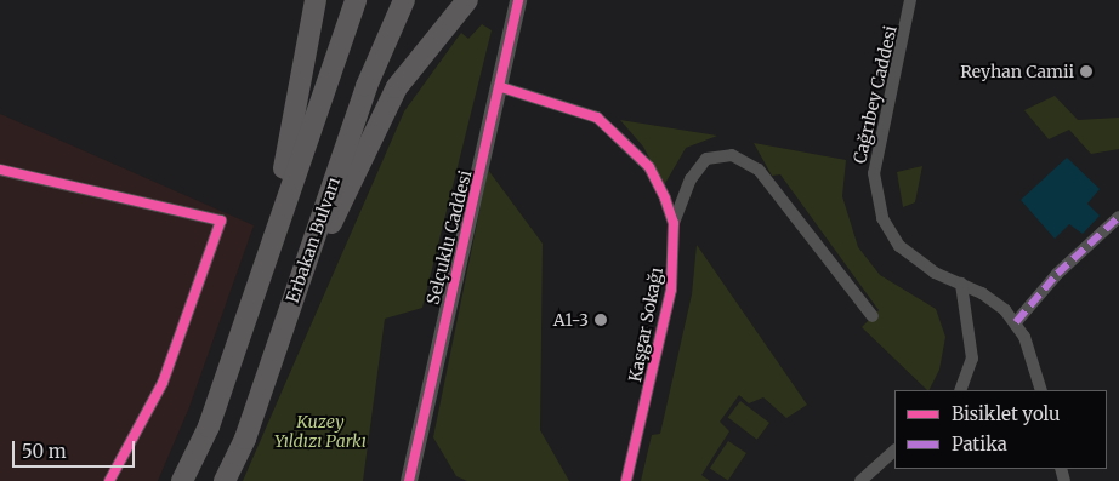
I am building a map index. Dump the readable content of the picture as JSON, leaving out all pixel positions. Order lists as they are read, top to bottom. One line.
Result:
{"streets":{"highway":["Erbakan Bulvarı"],"street":["Cağrıbey Caddesi","Selçuklu Caddesi","Kaşgar Sokağı"]},"crossings":[["Selçuklu Caddesi","Kaşgar Sokağı"]],"parks":["Kuzey Yıldızı Parkı"],"places":["Reyhan Camii","A1-3"],"legend":["Bisiklet yolu","Patika"],"scale_bar":"50 m"}
